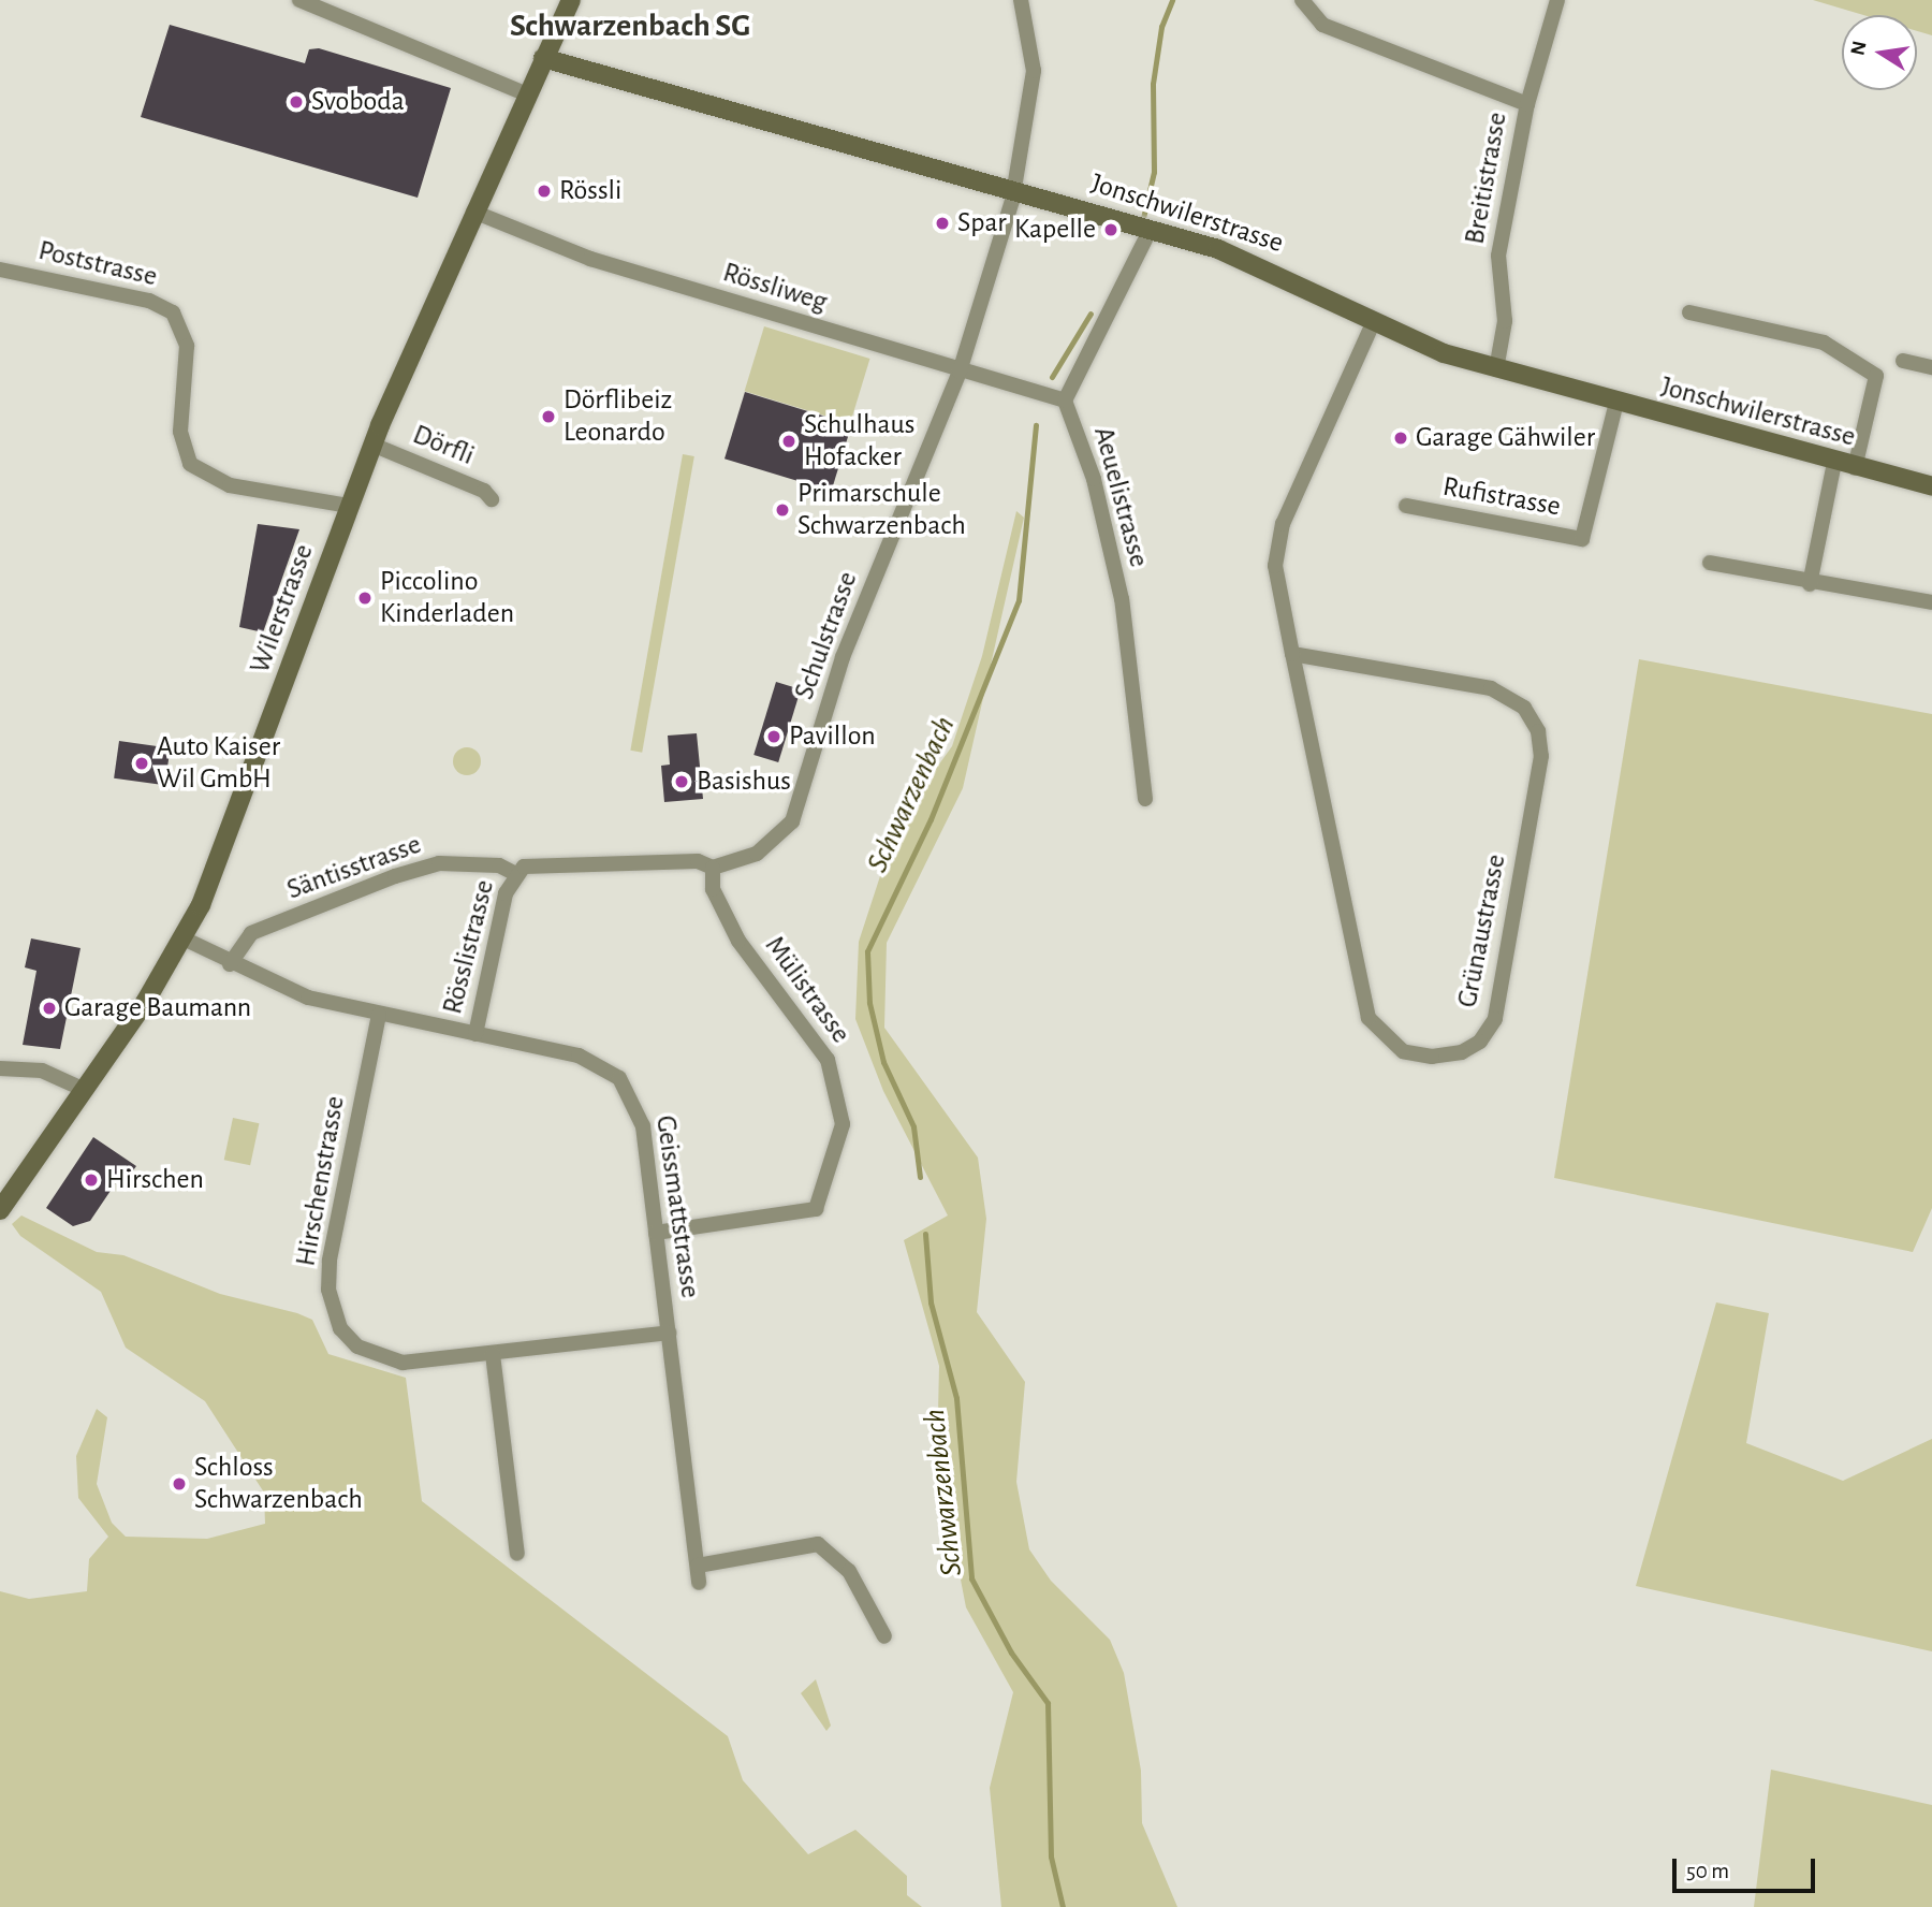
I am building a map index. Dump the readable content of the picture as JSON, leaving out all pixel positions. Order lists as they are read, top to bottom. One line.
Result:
{"streets":{"street":["Breitistrasse","Jonschwilerstrasse","Poststrasse","Rössliweg","Dörfli","Aeuelistrasse","Rufistrasse","Wilerstrasse","Schulstrasse","Säntisstrasse","Grünaustrasse","Rösslistrasse","Mülistrasse","Hirschenstrasse","Geissmattstrasse"]},"crossings":[["Breitistrasse","Jonschwilerstrasse"],["Jonschwilerstrasse","Aeuelistrasse"],["Jonschwilerstrasse","Rufistrasse"],["Jonschwilerstrasse","Wilerstrasse"],["Jonschwilerstrasse","Schulstrasse"],["Jonschwilerstrasse","Grünaustrasse"],["Poststrasse","Wilerstrasse"],["Rössliweg","Aeuelistrasse"],["Rössliweg","Wilerstrasse"],["Rössliweg","Schulstrasse"],["Dörfli","Wilerstrasse"],["Wilerstrasse","Geissmattstrasse"],["Schulstrasse","Säntisstrasse"],["Schulstrasse","Rösslistrasse"],["Schulstrasse","Mülistrasse"],["Säntisstrasse","Rösslistrasse"],["Säntisstrasse","Geissmattstrasse"],["Rösslistrasse","Geissmattstrasse"],["Mülistrasse","Geissmattstrasse"],["Hirschenstrasse","Geissmattstrasse"]],"districts":["Schwarzenbach SG"],"water":["Schwarzenbach"],"places":["Svoboda","Rössli","Spar","Kapelle","Dörflibeiz Leonardo","Garage Gähwiler","Schulhaus Hofacker","Primarschule Schwarzenbach","Piccolino Kinderladen","Pavillon","Auto Kaiser Wil GmbH","Basishus","Garage Baumann","Hirschen","Schloss Schwarzenbach"],"scale_bar":"50 m","north":"left"}
